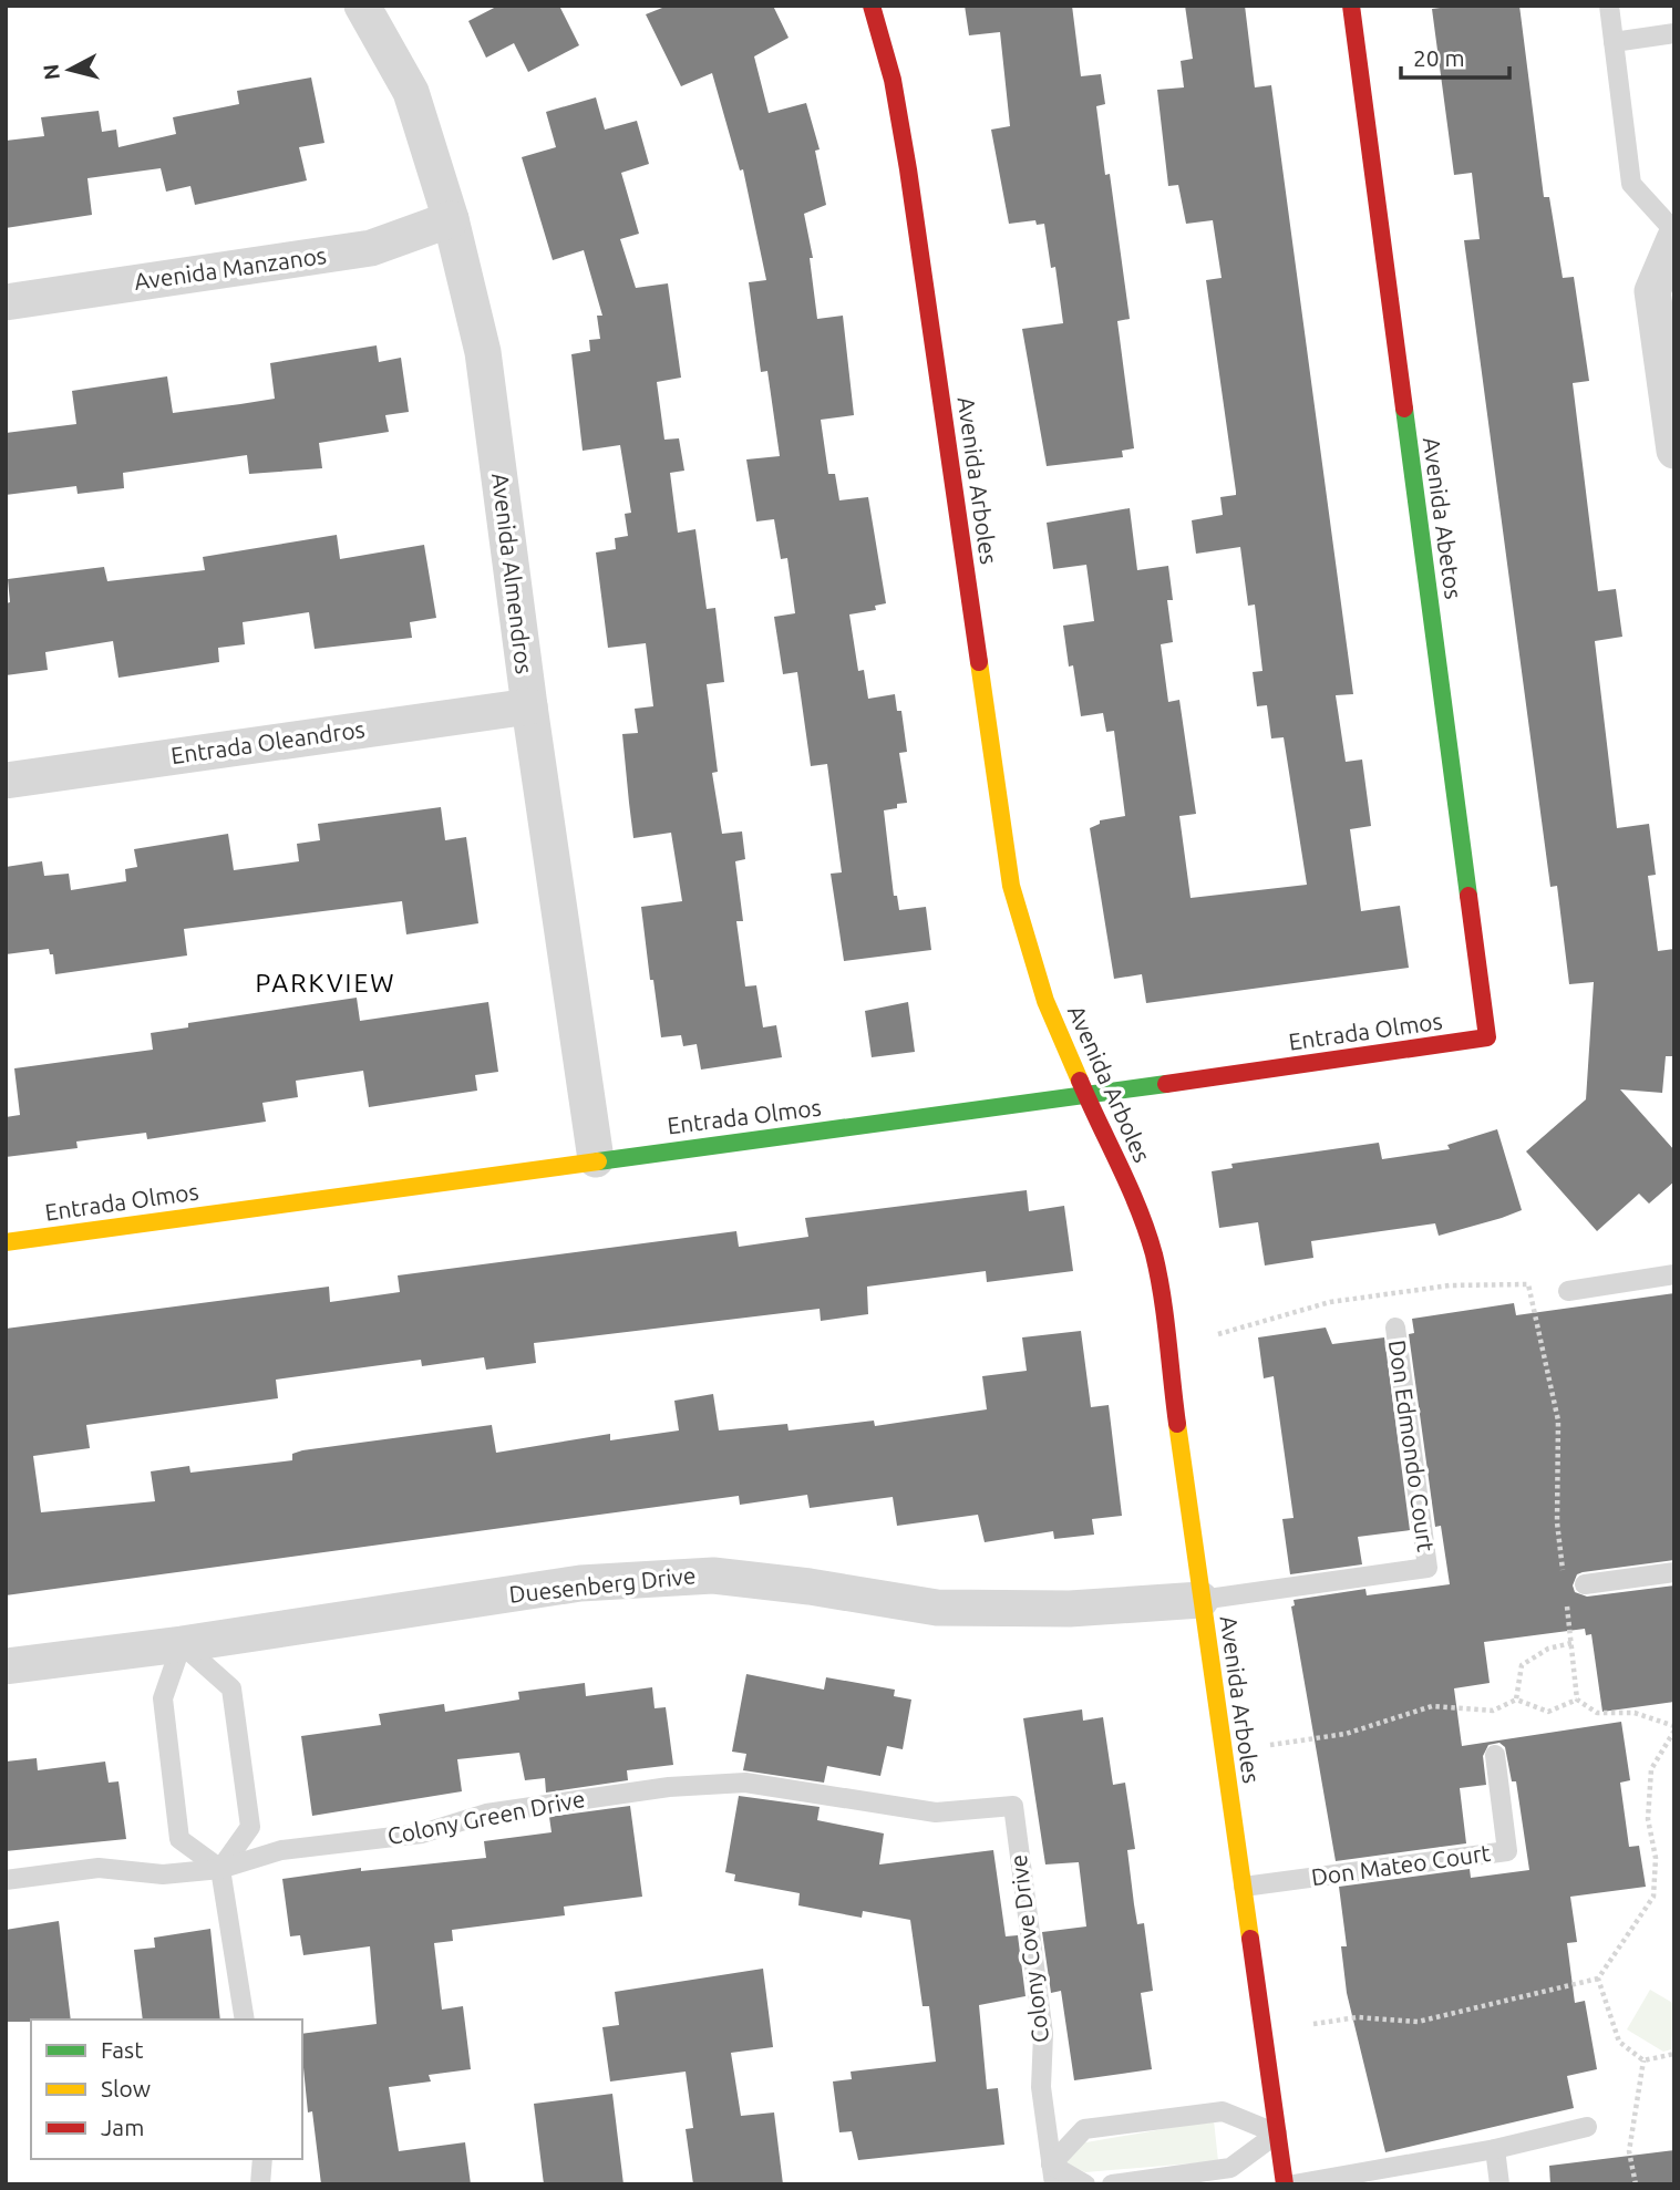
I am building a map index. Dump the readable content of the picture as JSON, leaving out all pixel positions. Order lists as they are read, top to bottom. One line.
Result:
{"streets":{"street":["Avenida Manzanos","Avenida Arboles","Avenida Abetos","Avenida Almendros","Entrada Oleandros","Entrada Olmos","Duesenberg Drive"],"lane":["Don Edmondo Court","Colony Green Drive","Don Mateo Court","Colony Cove Drive"]},"crossings":[["Avenida Manzanos","Avenida Almendros"],["Avenida Arboles","Entrada Olmos"],["Avenida Arboles","Don Edmondo Court"],["Avenida Arboles","Duesenberg Drive"],["Avenida Arboles","Don Mateo Court"],["Avenida Abetos","Entrada Olmos"],["Avenida Almendros","Entrada Oleandros"],["Avenida Almendros","Entrada Olmos"],["Don Edmondo Court","Duesenberg Drive"],["Colony Green Drive","Colony Cove Drive"]],"districts":["PARKVIEW"],"legend":["Fast","Slow","Jam"],"scale_bar":"20 m","north":"left"}
